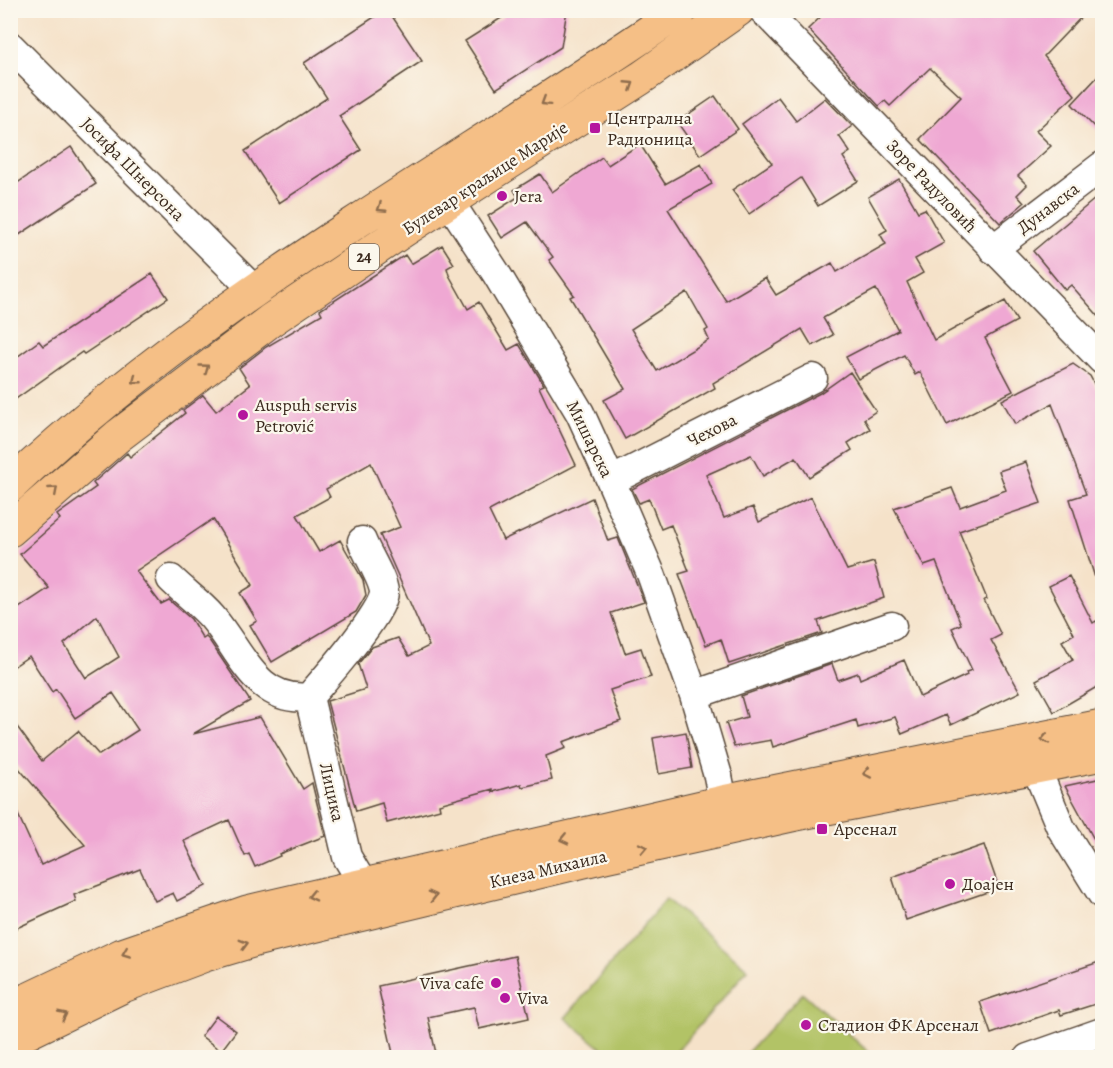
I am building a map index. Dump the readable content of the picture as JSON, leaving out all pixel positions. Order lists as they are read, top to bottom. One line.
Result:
{"streets":{"main road":["Булевар краљице Марије","24","Кнеза Михаила"],"street":["Јосифа Шнерсона","Зоре Радуловић","Дунавска","Чехова","Мишарска","Лицика"]},"crossings":[["Јосифа Шнерсона","Булевар краљице Марије"],["Булевар краљице Марије","Мишарска"],["Зоре Радуловић","Дунавска"],["Чехова","Мишарска"],["Мишарска","Кнеза Михаила"],["Лицика","Кнеза Михаила"]],"places":{"transit":["Централна Радионица","Арсенал"],"other":["Jera","Auspuh servis Petrović","Доајен","Viva cafe","Viva","Стадион ФК Арсенал"]}}
